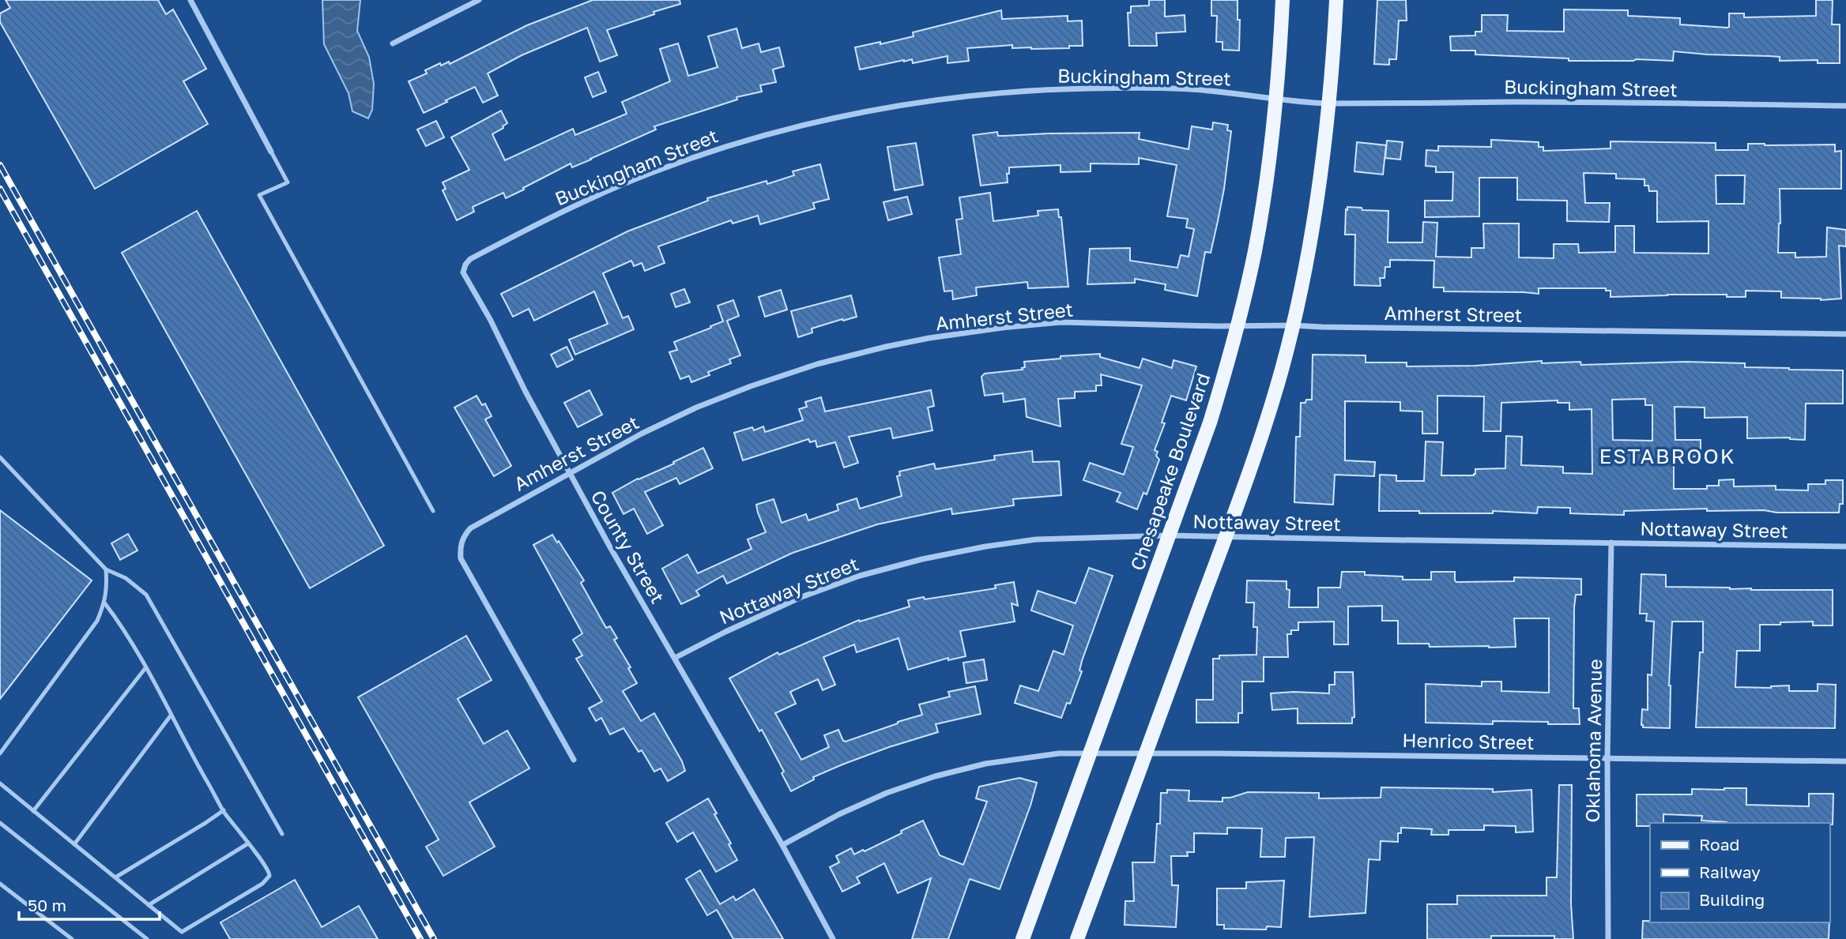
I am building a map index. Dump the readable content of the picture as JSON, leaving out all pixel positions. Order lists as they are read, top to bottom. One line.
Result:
{"streets":{"main road":["Chesapeake Boulevard"],"street":["Buckingham Street","Amherst Street","Nottaway Street","County Street","Henrico Street","Oklahoma Avenue"]},"crossings":[["Buckingham Street","Chesapeake Boulevard"],["Buckingham Street","County Street"],["Amherst Street","Chesapeake Boulevard"],["Amherst Street","County Street"],["Chesapeake Boulevard","Nottaway Street"],["Chesapeake Boulevard","Henrico Street"],["Nottaway Street","County Street"],["Nottaway Street","Oklahoma Avenue"],["Henrico Street","Oklahoma Avenue"]],"districts":["ESTABROOK"],"legend":["Road","Railway","Building"],"scale_bar":"50 m"}
